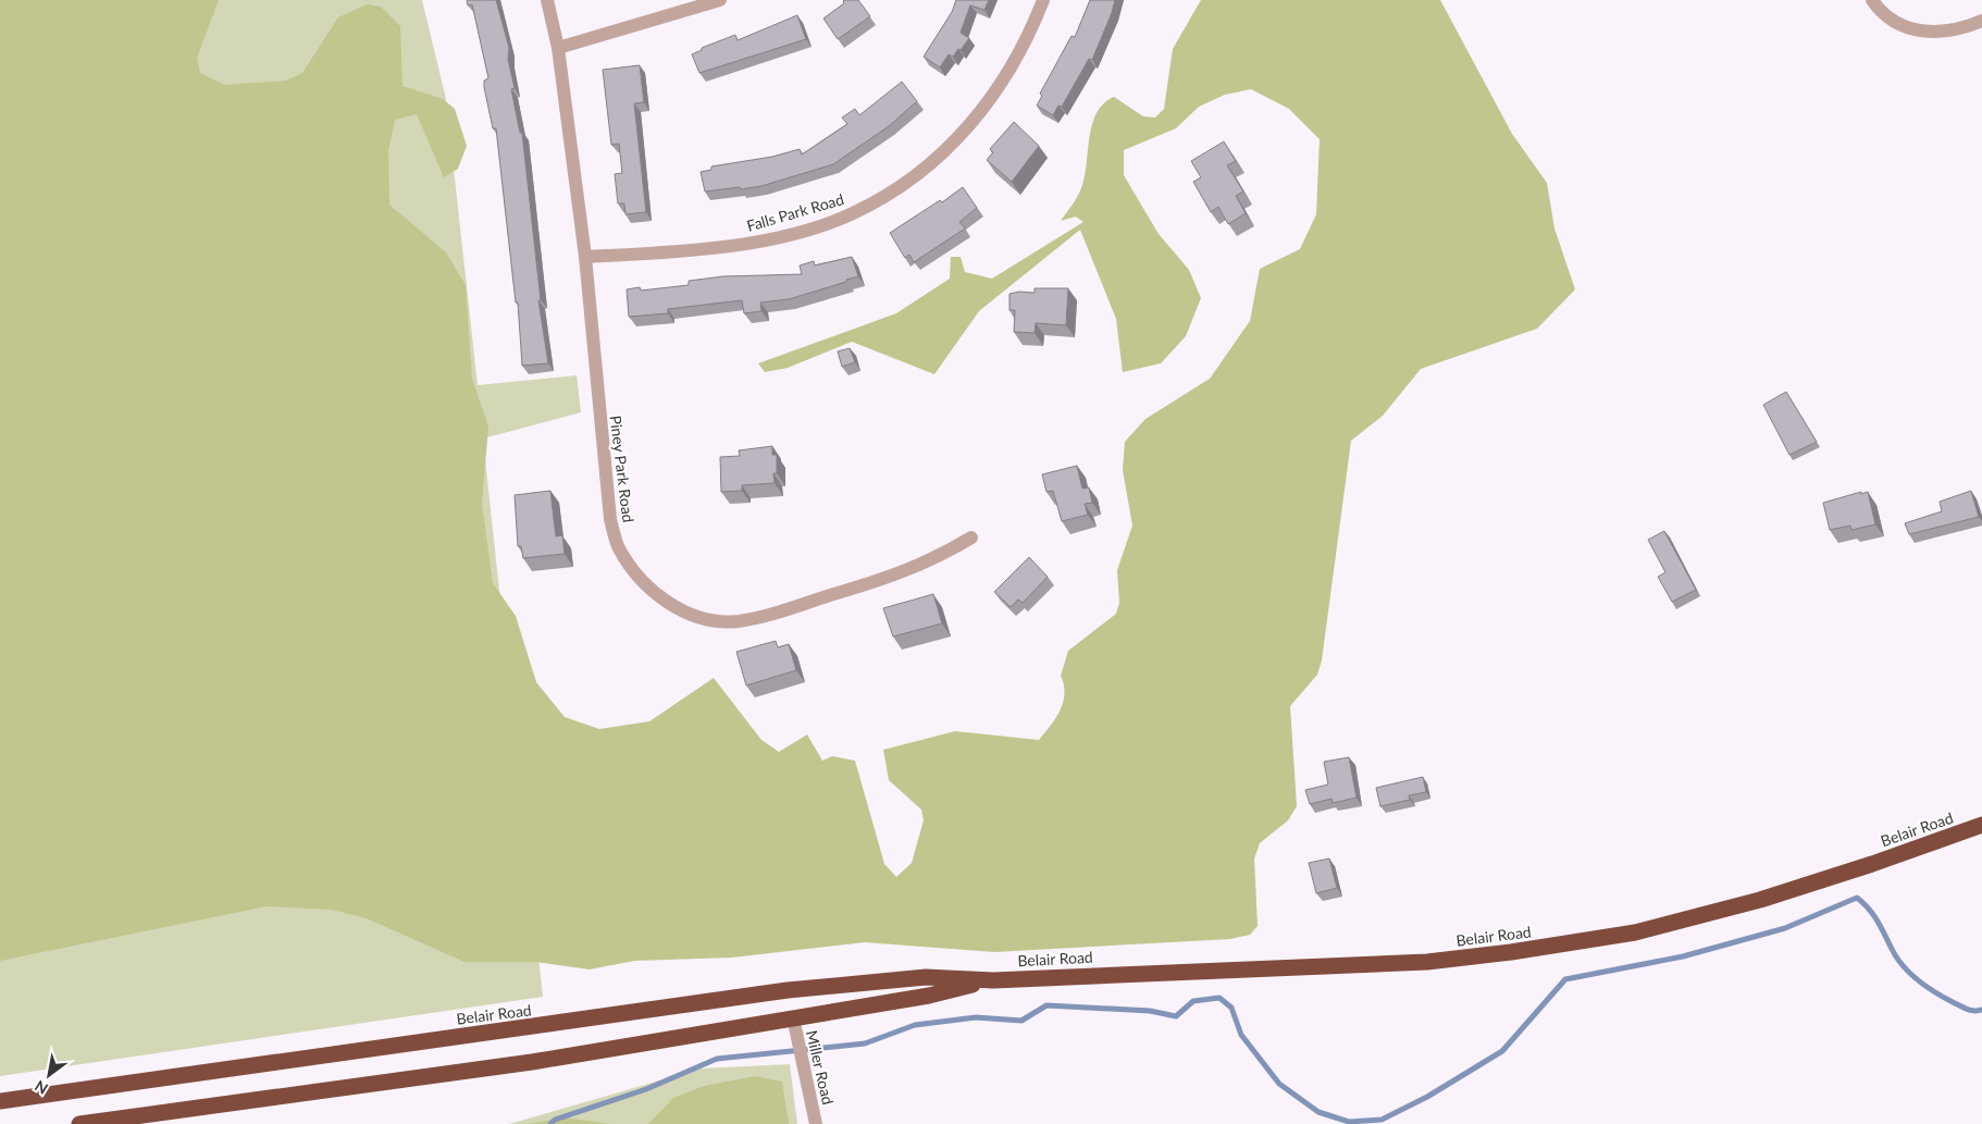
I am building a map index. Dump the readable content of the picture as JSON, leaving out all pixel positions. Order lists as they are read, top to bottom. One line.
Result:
{"streets":{"highway":["Belair Road"],"street":["Falls Park Road","Piney Park Road","Miller Road"]},"crossings":[["Falls Park Road","Piney Park Road"],["Belair Road","Miller Road"]],"north":"bottom left"}
